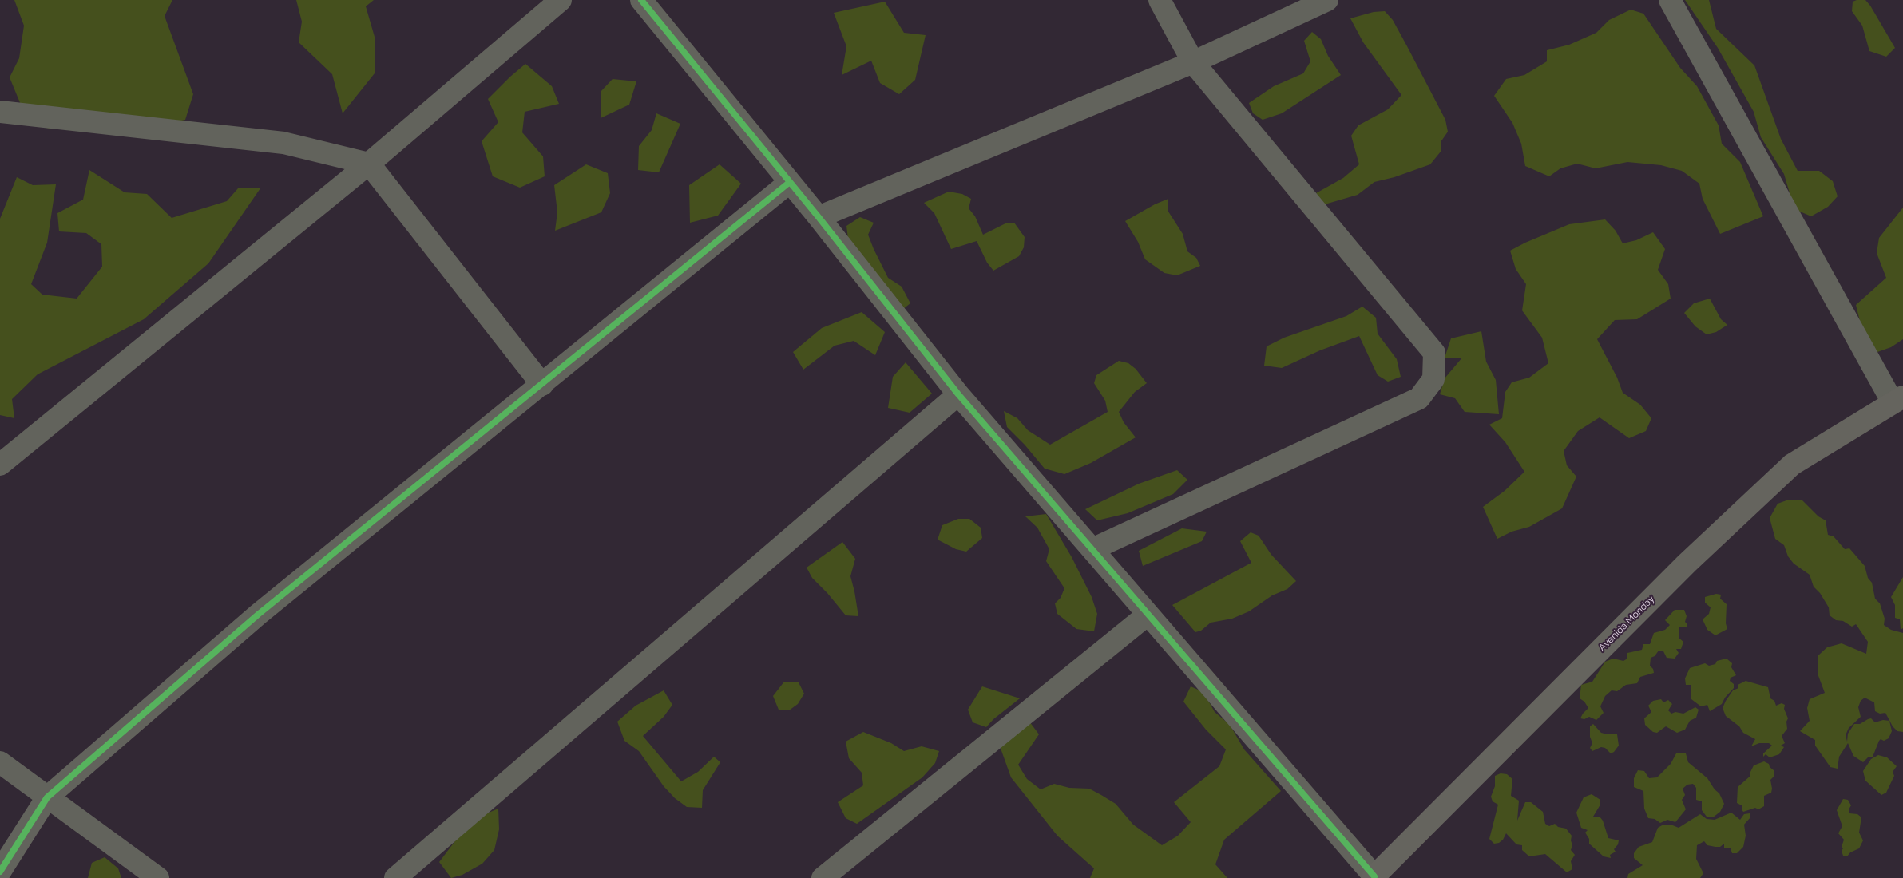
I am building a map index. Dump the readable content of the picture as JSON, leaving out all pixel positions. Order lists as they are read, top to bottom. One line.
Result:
{"streets":{"main road":["Avenida Monday"]}}
